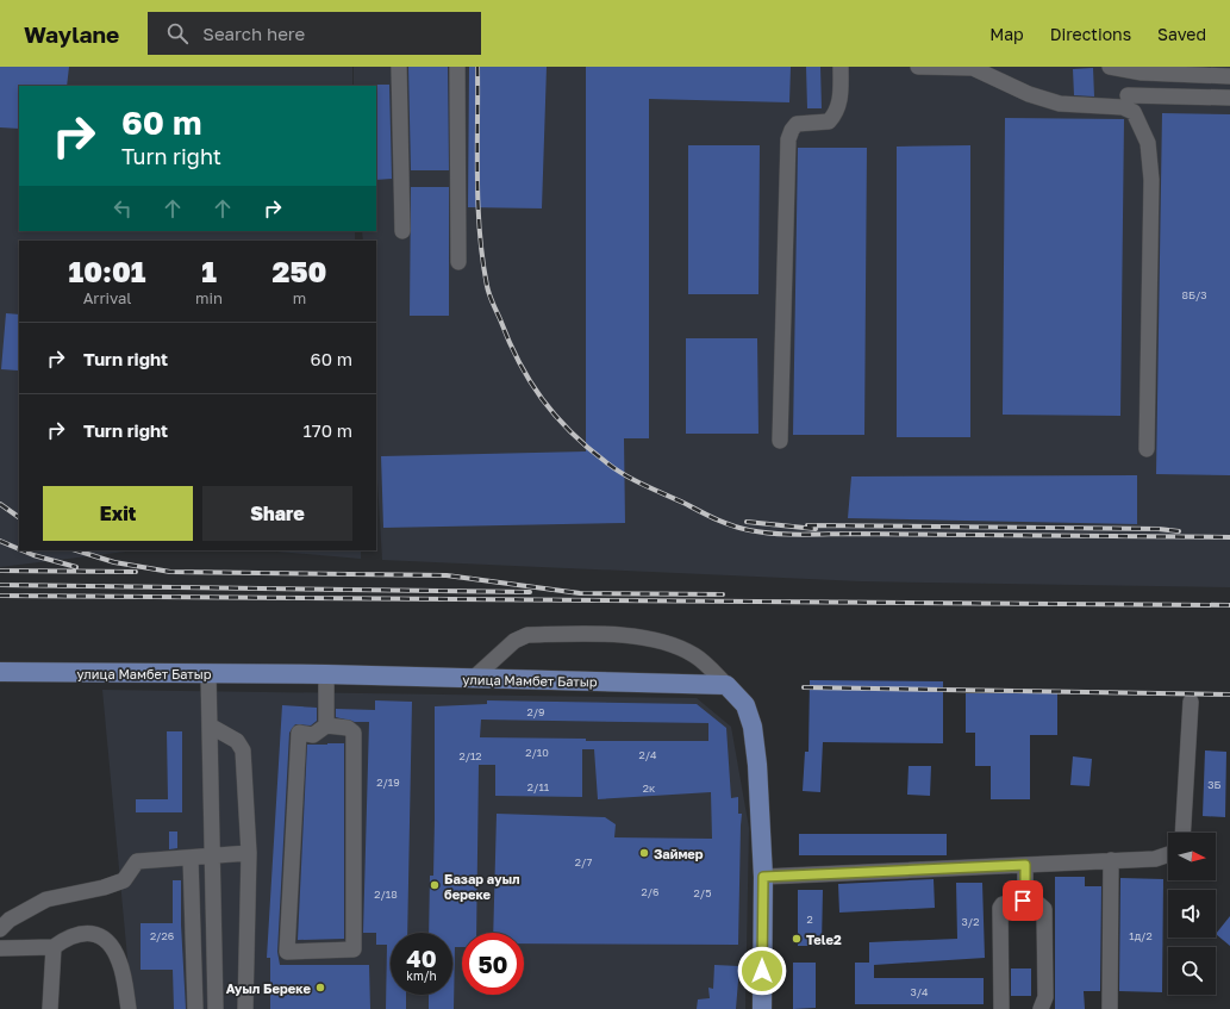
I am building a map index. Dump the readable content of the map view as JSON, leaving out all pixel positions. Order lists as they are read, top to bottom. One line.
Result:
{"streets":{"main road":["улица Мамбет Батыр"]},"places":["Займер","Базар ауыл береке","Tele2","Ауыл Береке"],"house_numbers":["8Б/3","2/9","2/10","2/4","2/12","2/19","3Б","2/11","2к","2/7","2/6","2/5","2/18","2","3/2","2/26","1д/2","3/4"],"north":"right","page":{"header":"Waylane","search":"Search here","nav":["Map","Directions","Saved"],"turn":["60 m","Turn right"],"eta":["10:01","Arrival","1","min","250","m"],"list":[{"name":"Turn right","value":"60 m"},{"name":"Turn right","value":"170 m"}],"buttons":["Exit","Share"],"speed":"40 km/h","limit":"50"}}
